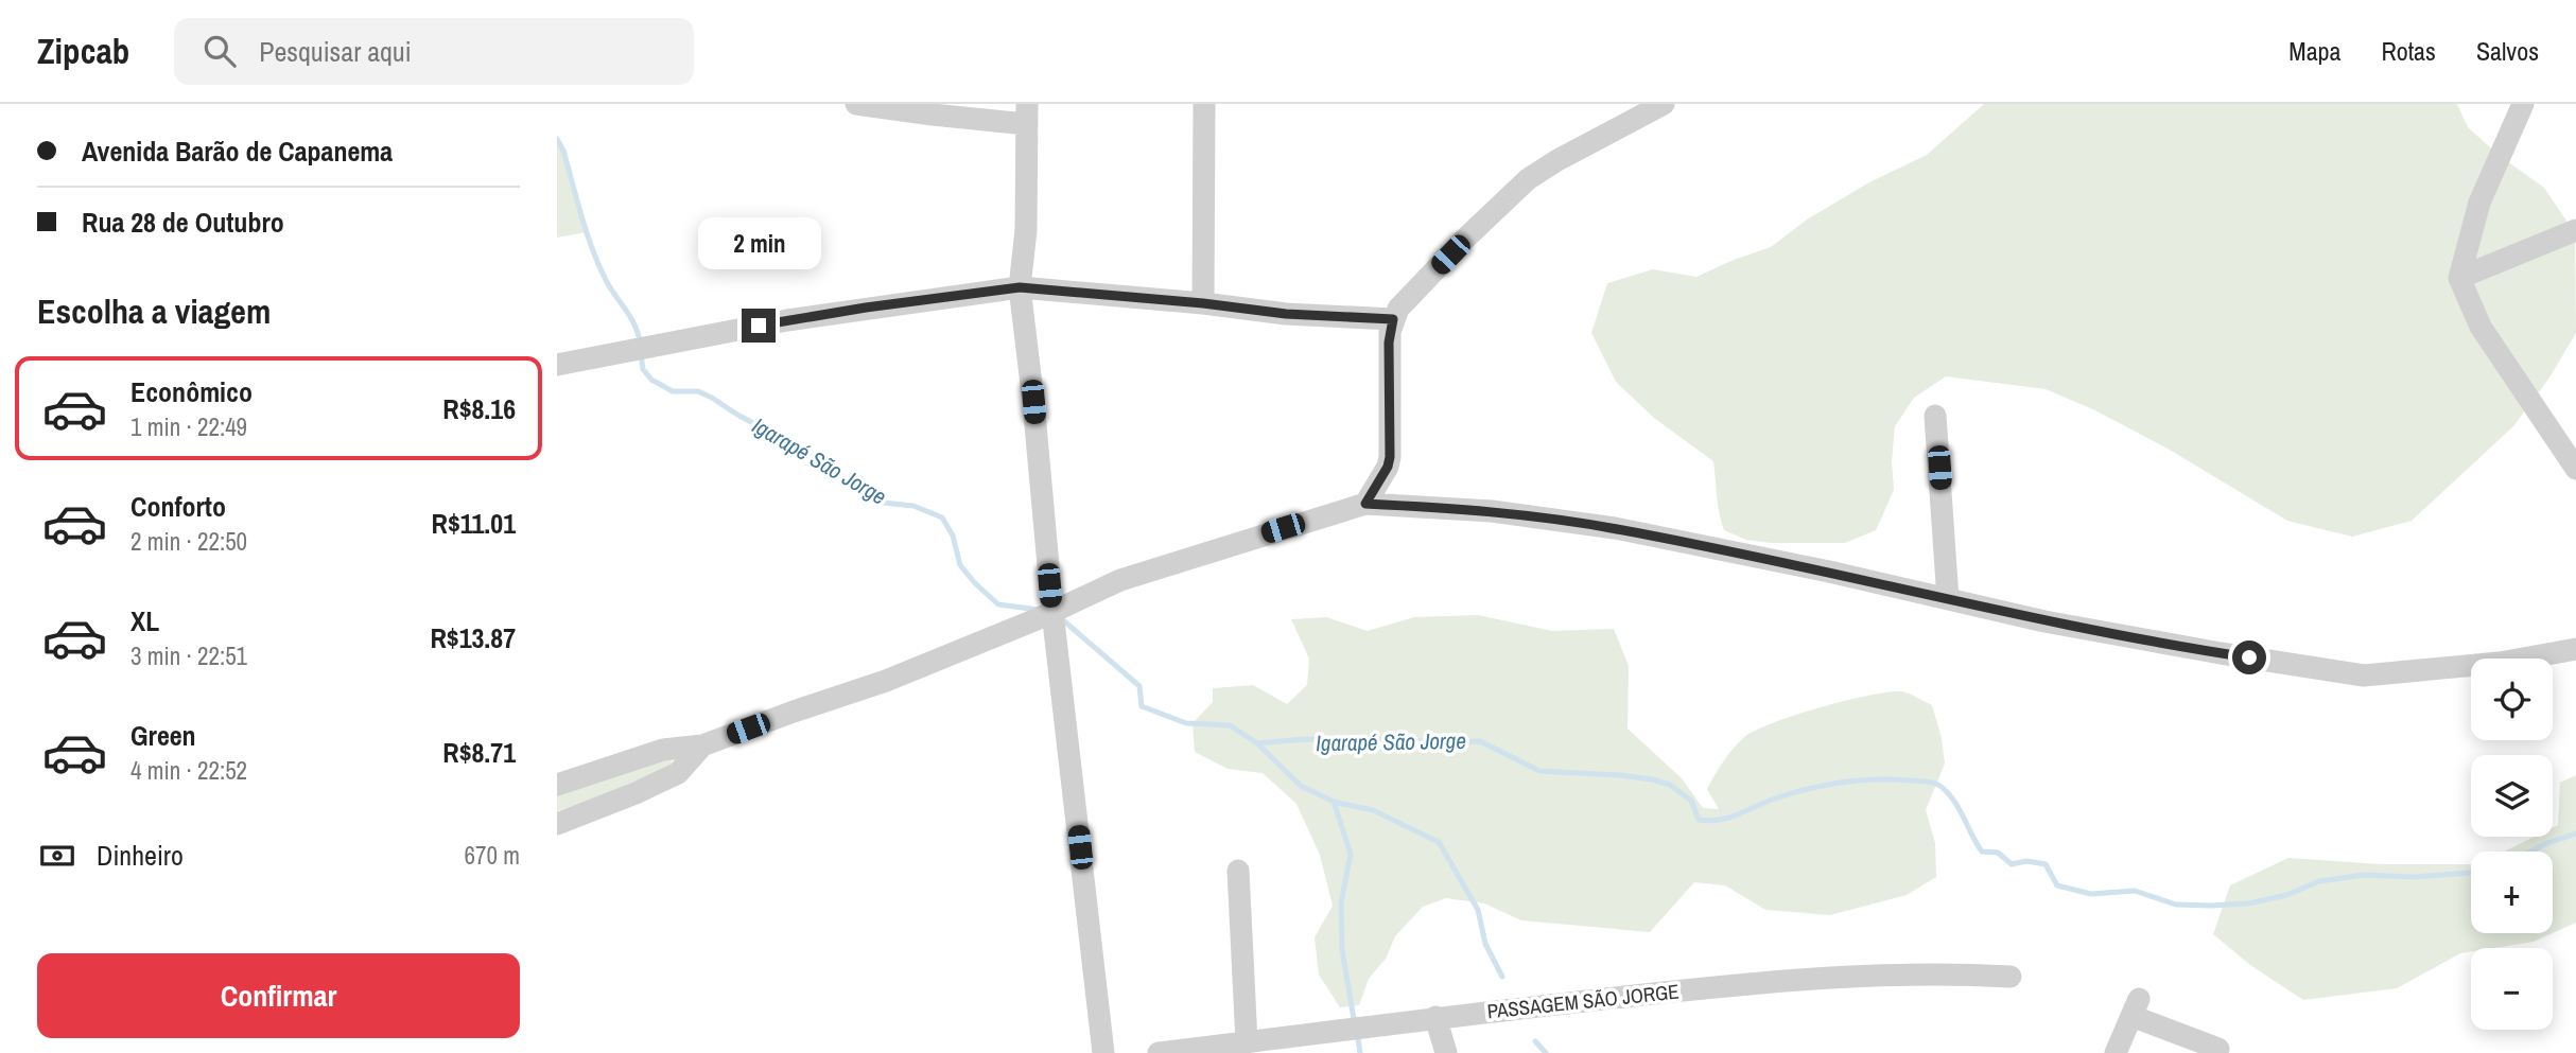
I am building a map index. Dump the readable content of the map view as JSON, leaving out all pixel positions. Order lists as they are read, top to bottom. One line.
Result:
{"streets":{"street":["PASSAGEM SÃO JORGE"]},"water":["Igarapé São Jorge"],"page":{"header":"Zipcab","search":"Pesquisar aqui","nav":["Mapa","Rotas","Salvos"],"banner":["Avenida Barão de Capanema","Rua 28 de Outubro"],"bubble":"2 min","heading":"Escolha a viagem","list":[{"name":"Econômico","note":"1 min · 22:49","value":"R$8.16"},{"name":"Conforto","note":"2 min · 22:50","value":"R$11.01"},{"name":"XL","note":"3 min · 22:51","value":"R$13.87"},{"name":"Green","note":"4 min · 22:52","value":"R$8.71"}],"map_buttons":["+","−"],"pay":["Dinheiro","670 m"],"buttons":"Confirmar"}}
